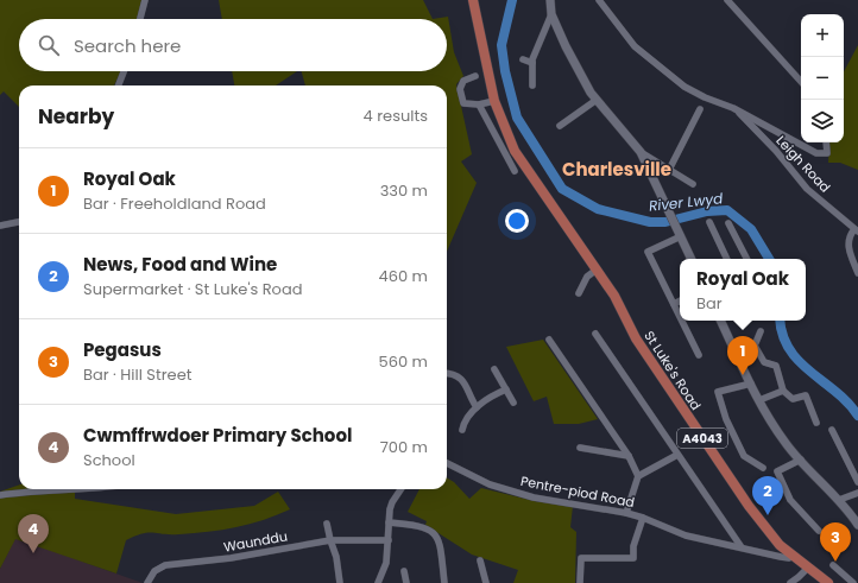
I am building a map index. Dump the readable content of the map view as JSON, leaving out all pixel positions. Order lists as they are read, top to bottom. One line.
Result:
{"streets":{"main road":["St Luke's Road","A4043"],"street":["Leigh Road","Pentre-piod Road","Waunddu"]},"crossings":[["St Luke's Road","A4043"],["St Luke's Road","Pentre-piod Road"]],"districts":["Charlesville"],"water":["River Lwyd"],"page":{"map_buttons":["+","−"],"search":"Search here","heading":["Nearby","4 results"],"list":[{"mark":"1","name":"Royal Oak","note":"Bar · Freeholdland Road","value":"330 m"},{"mark":"2","name":"News, Food and Wine","note":"Supermarket · St Luke's Road","value":"460 m"},{"mark":"3","name":"Pegasus","note":"Bar · Hill Street","value":"560 m"},{"mark":"4","name":"Cwmffrwdoer Primary School","note":"School","value":"700 m"}],"popup":["Royal Oak","Bar"],"pins":["1","2","4","3"]}}
